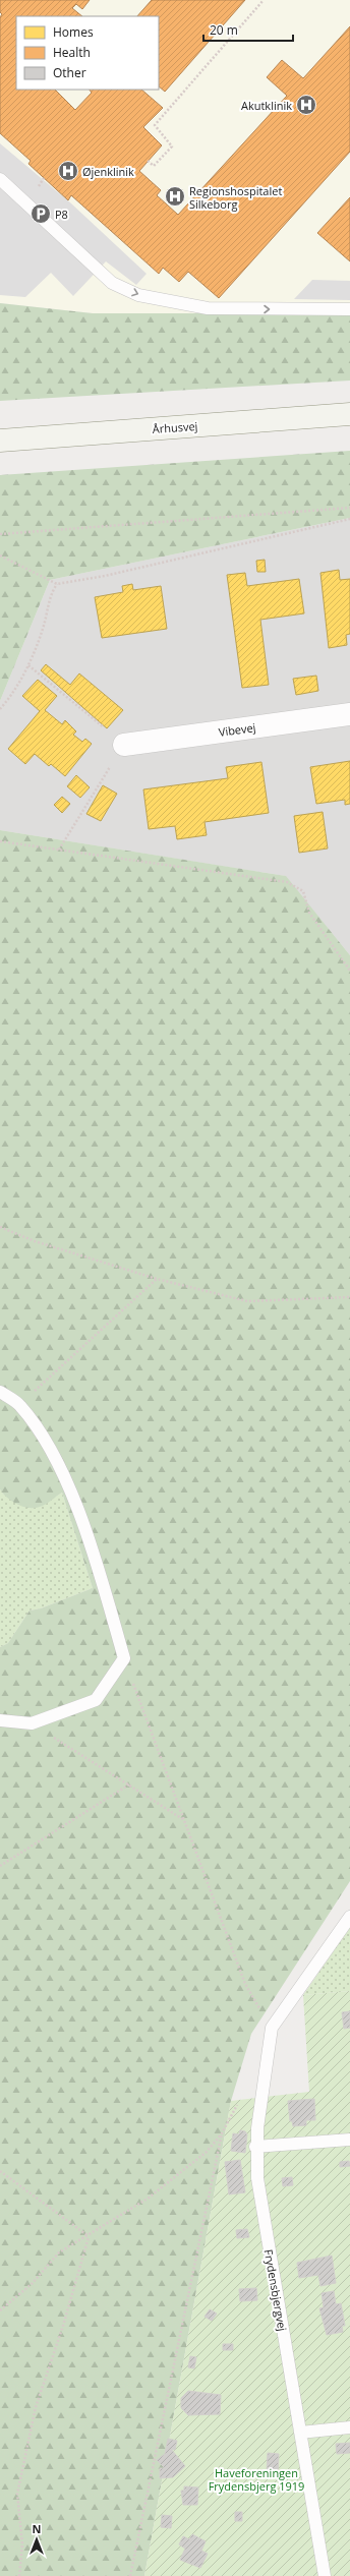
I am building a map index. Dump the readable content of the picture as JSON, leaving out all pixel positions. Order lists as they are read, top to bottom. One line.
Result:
{"streets":{"street":["Århusvej","Vibevej"],"lane":["Frydensbjergvej"]},"parks":["Haveforeningen Frydensbjerg 1919"],"places":{"hospital":["Akutklinik","Øjenklinik","Regionshospitalet Silkeborg"],"parking":["P8"]},"legend":["Homes","Health","Other"],"scale_bar":"20 m","north":"top"}
